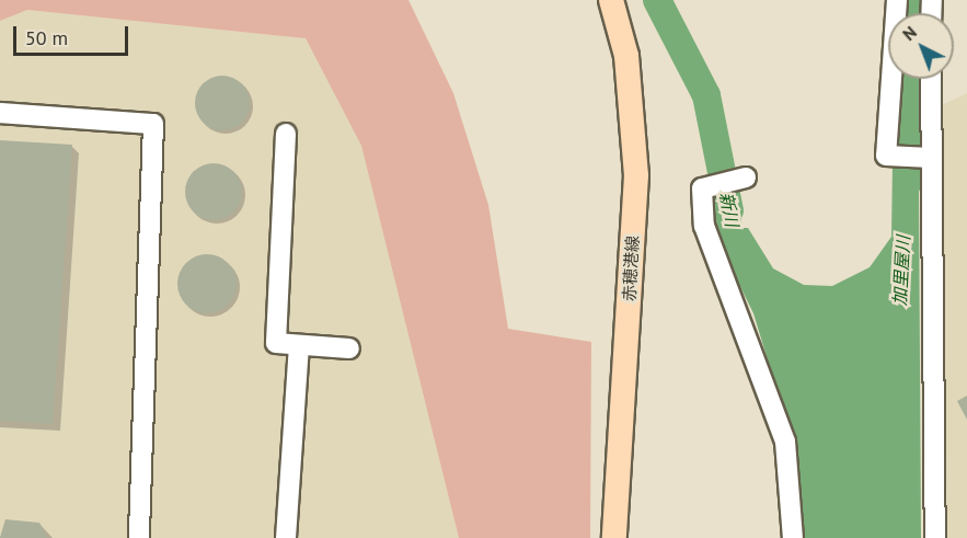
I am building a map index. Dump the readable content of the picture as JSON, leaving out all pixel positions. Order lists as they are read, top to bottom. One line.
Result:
{"streets":{"main road":["赤穂港線"]},"water":["新川","加里屋川"],"scale_bar":"50 m","north":"top left"}
